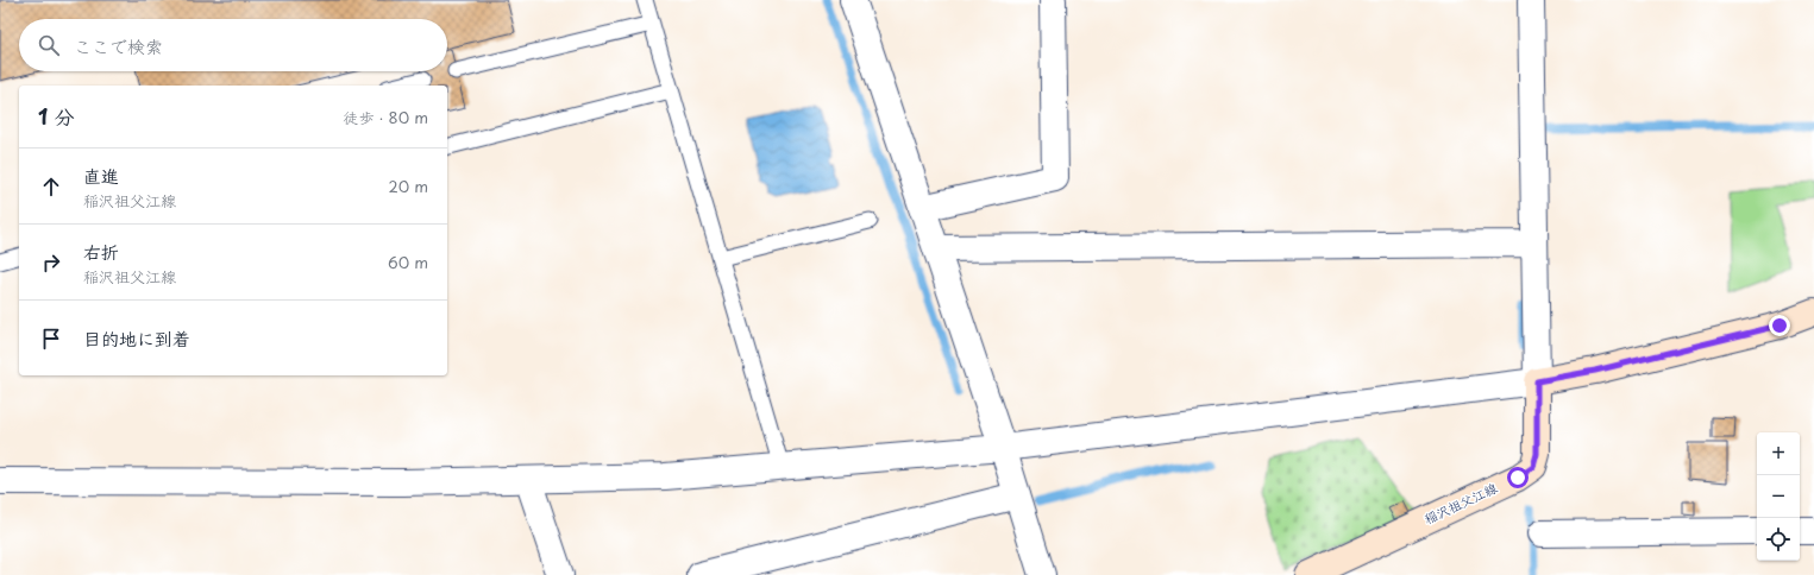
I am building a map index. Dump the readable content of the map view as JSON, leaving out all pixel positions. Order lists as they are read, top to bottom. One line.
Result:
{"streets":{"main road":["稲沢祖父江線"]},"page":{"search":"ここで検索","heading":["1 分","徒歩 · 80 m"],"list":[["直進","稲沢祖父江線","20 m"],["右折","稲沢祖父江線","60 m"],"目的地に到着"],"map_buttons":["+","−"]}}
